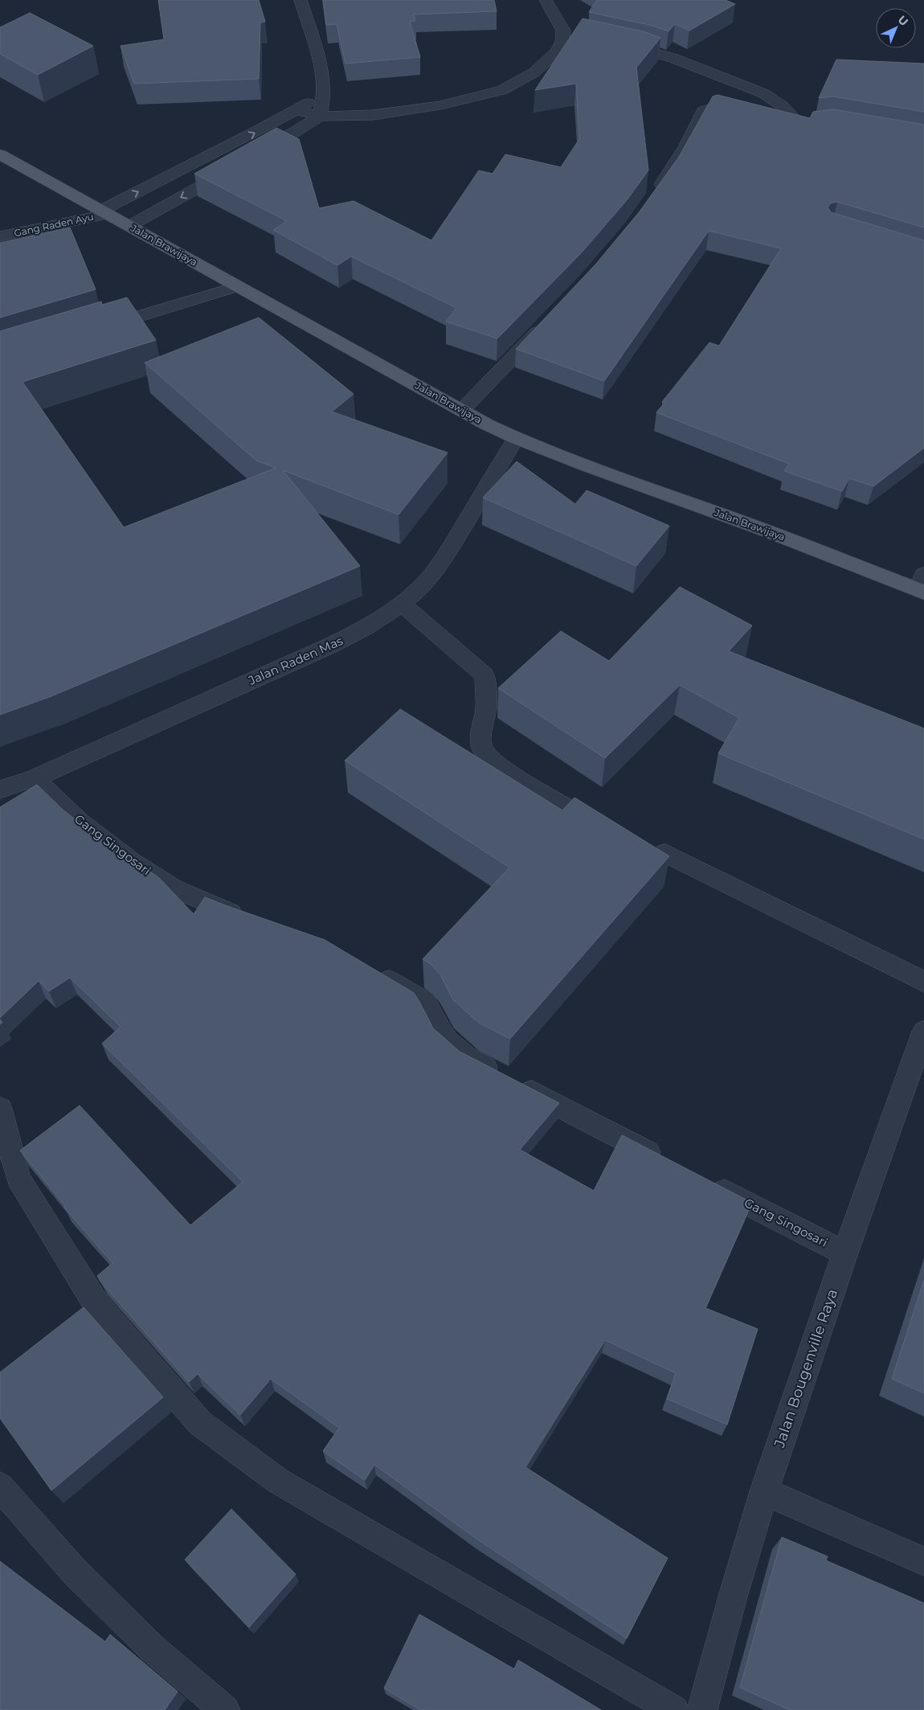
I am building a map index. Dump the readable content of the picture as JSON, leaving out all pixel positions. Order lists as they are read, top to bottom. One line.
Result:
{"streets":{"main road":["Jalan Brawijaya"],"street":["Gang Raden Ayu","Jalan Raden Mas","Gang Singosari","Jalan Bougenville Raya"]},"crossings":[["Gang Raden Ayu","Jalan Brawijaya"],["Jalan Brawijaya","Jalan Raden Mas"],["Jalan Raden Mas","Gang Singosari"],["Gang Singosari","Jalan Bougenville Raya"]],"north":"top right"}
